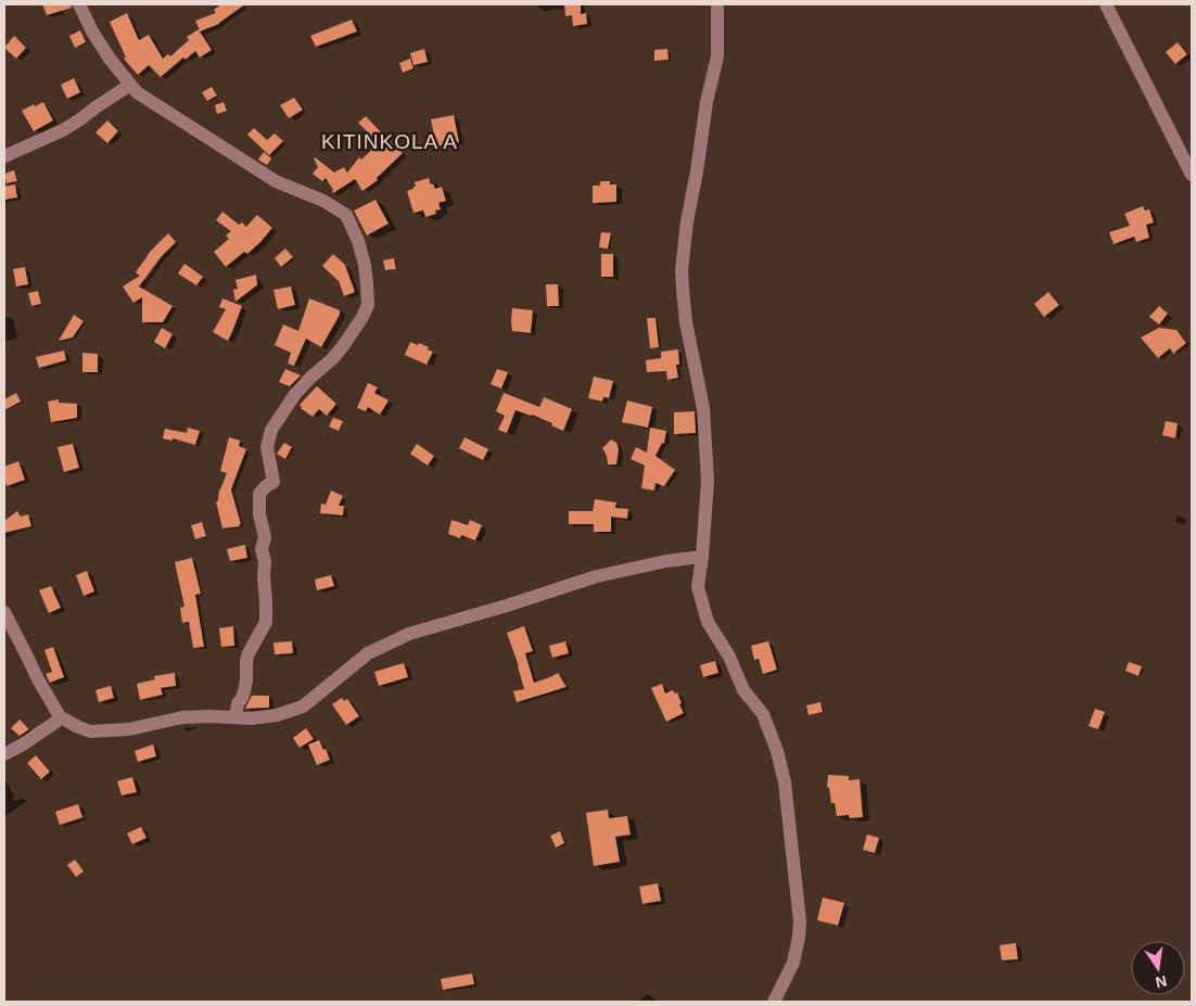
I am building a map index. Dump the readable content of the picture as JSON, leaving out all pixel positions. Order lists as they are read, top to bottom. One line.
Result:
{"districts":["KITINKOLA A"],"north":"bottom"}
